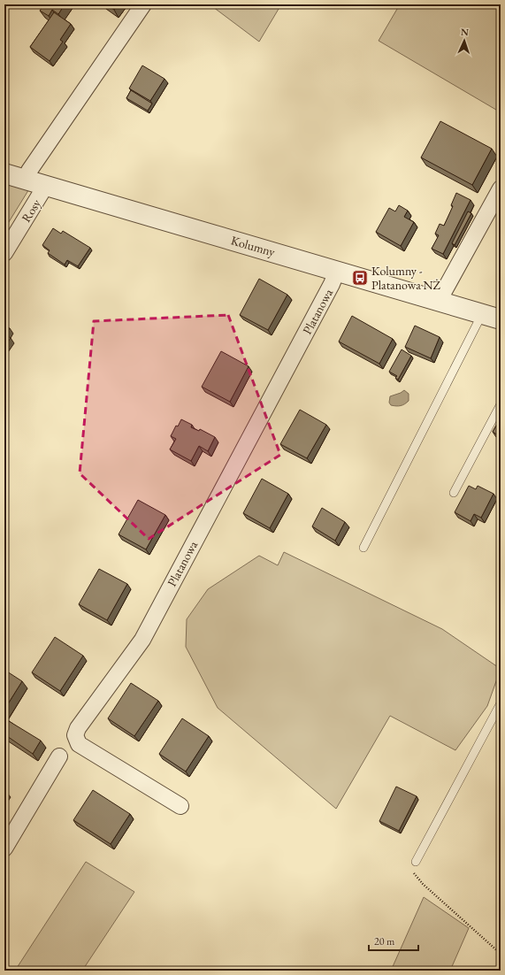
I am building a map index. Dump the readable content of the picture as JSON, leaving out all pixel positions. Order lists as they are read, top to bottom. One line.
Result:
{"streets":{"street":["Rosy","Kolumny","Platanowa"]},"crossings":[["Rosy","Kolumny"],["Kolumny","Platanowa"]],"places":{"bus stop":["Kolumny - Platanowa NŻ"]},"scale_bar":"20 m","north":"top"}
